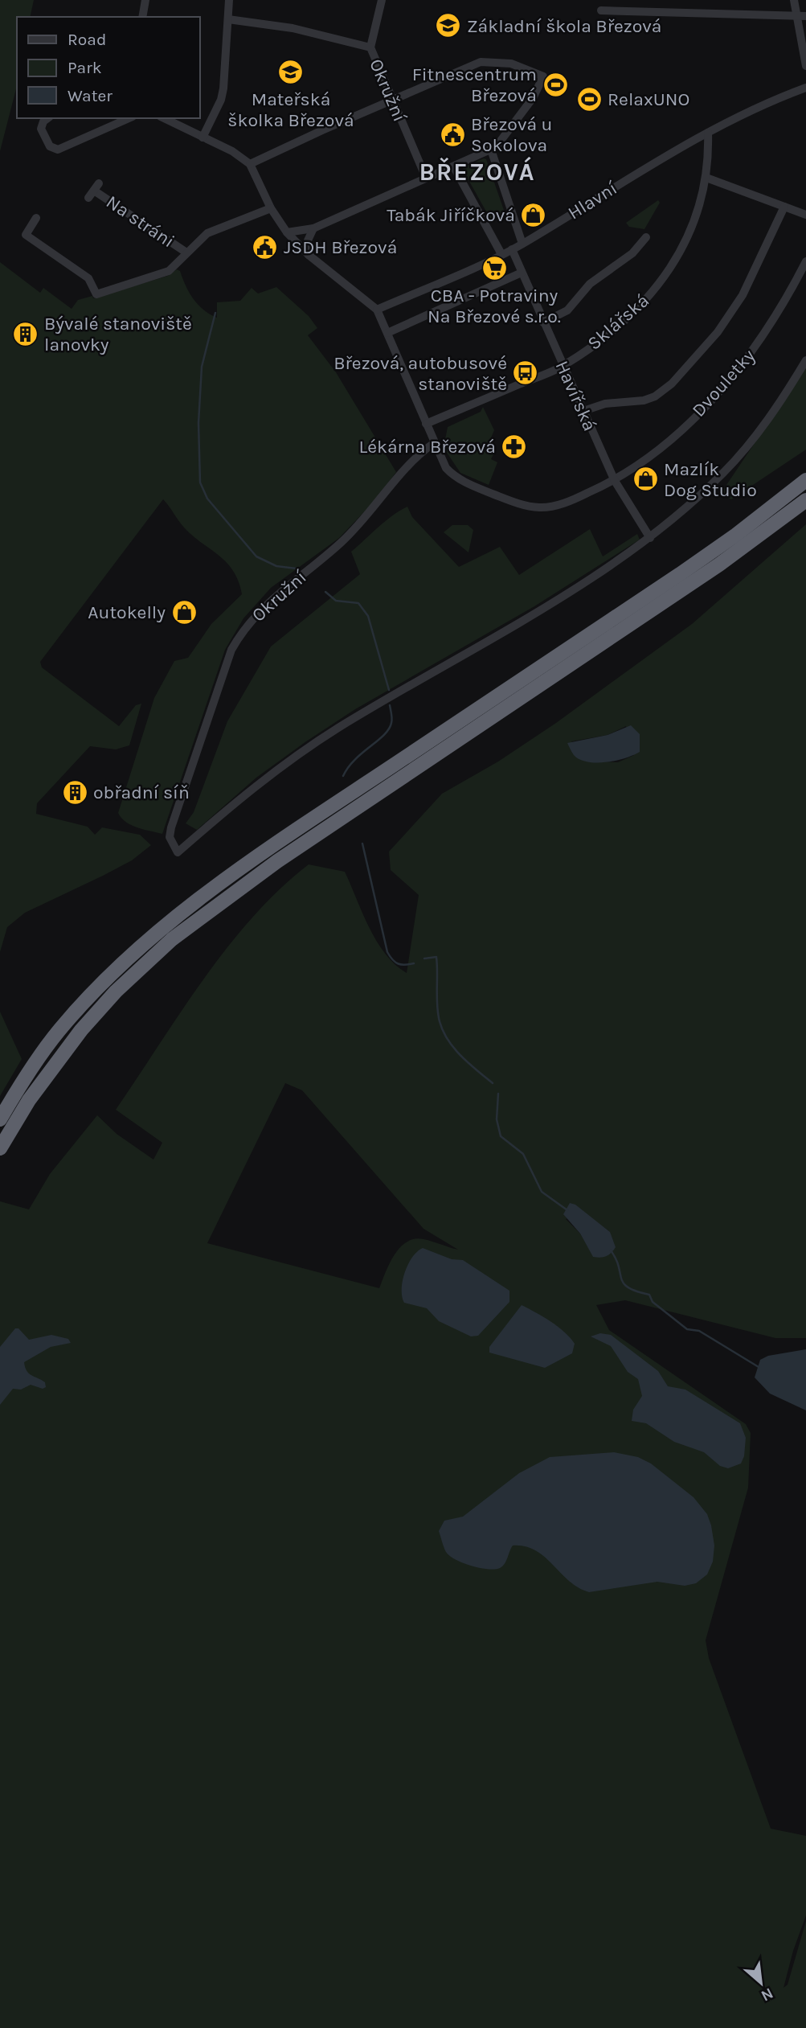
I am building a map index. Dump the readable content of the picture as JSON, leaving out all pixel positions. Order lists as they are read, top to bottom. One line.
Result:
{"streets":{"street":["Okružní","Hlavní","Na stráni","Sklářská","Dvouletky","Havířská"]},"crossings":[["Okružní","Havířská"],["Hlavní","Sklářská"],["Hlavní","Havířská"],["Sklářská","Havířská"],["Dvouletky","Havířská"]],"districts":["BŘEZOVÁ"],"places":{"school or university":["Základní škola Březová","Mateřská školka Březová"],"sports":["Fitnescentrum Březová","RelaxUNO"],"public building":["Březová u Sokolova","JSDH Březová"],"shop":["Tabák Jiříčková","Mazlík Dog Studio","Autokelly"],"supermarket":["CBA - Potraviny Na Březové s.r.o."],"building":["Bývalé stanoviště lanovky","obřadní síň"],"bus stop":["Březová, autobusové stanoviště"],"pharmacy":["Lékárna Březová"]},"legend":["Road","Park","Water"],"north":"bottom right"}
